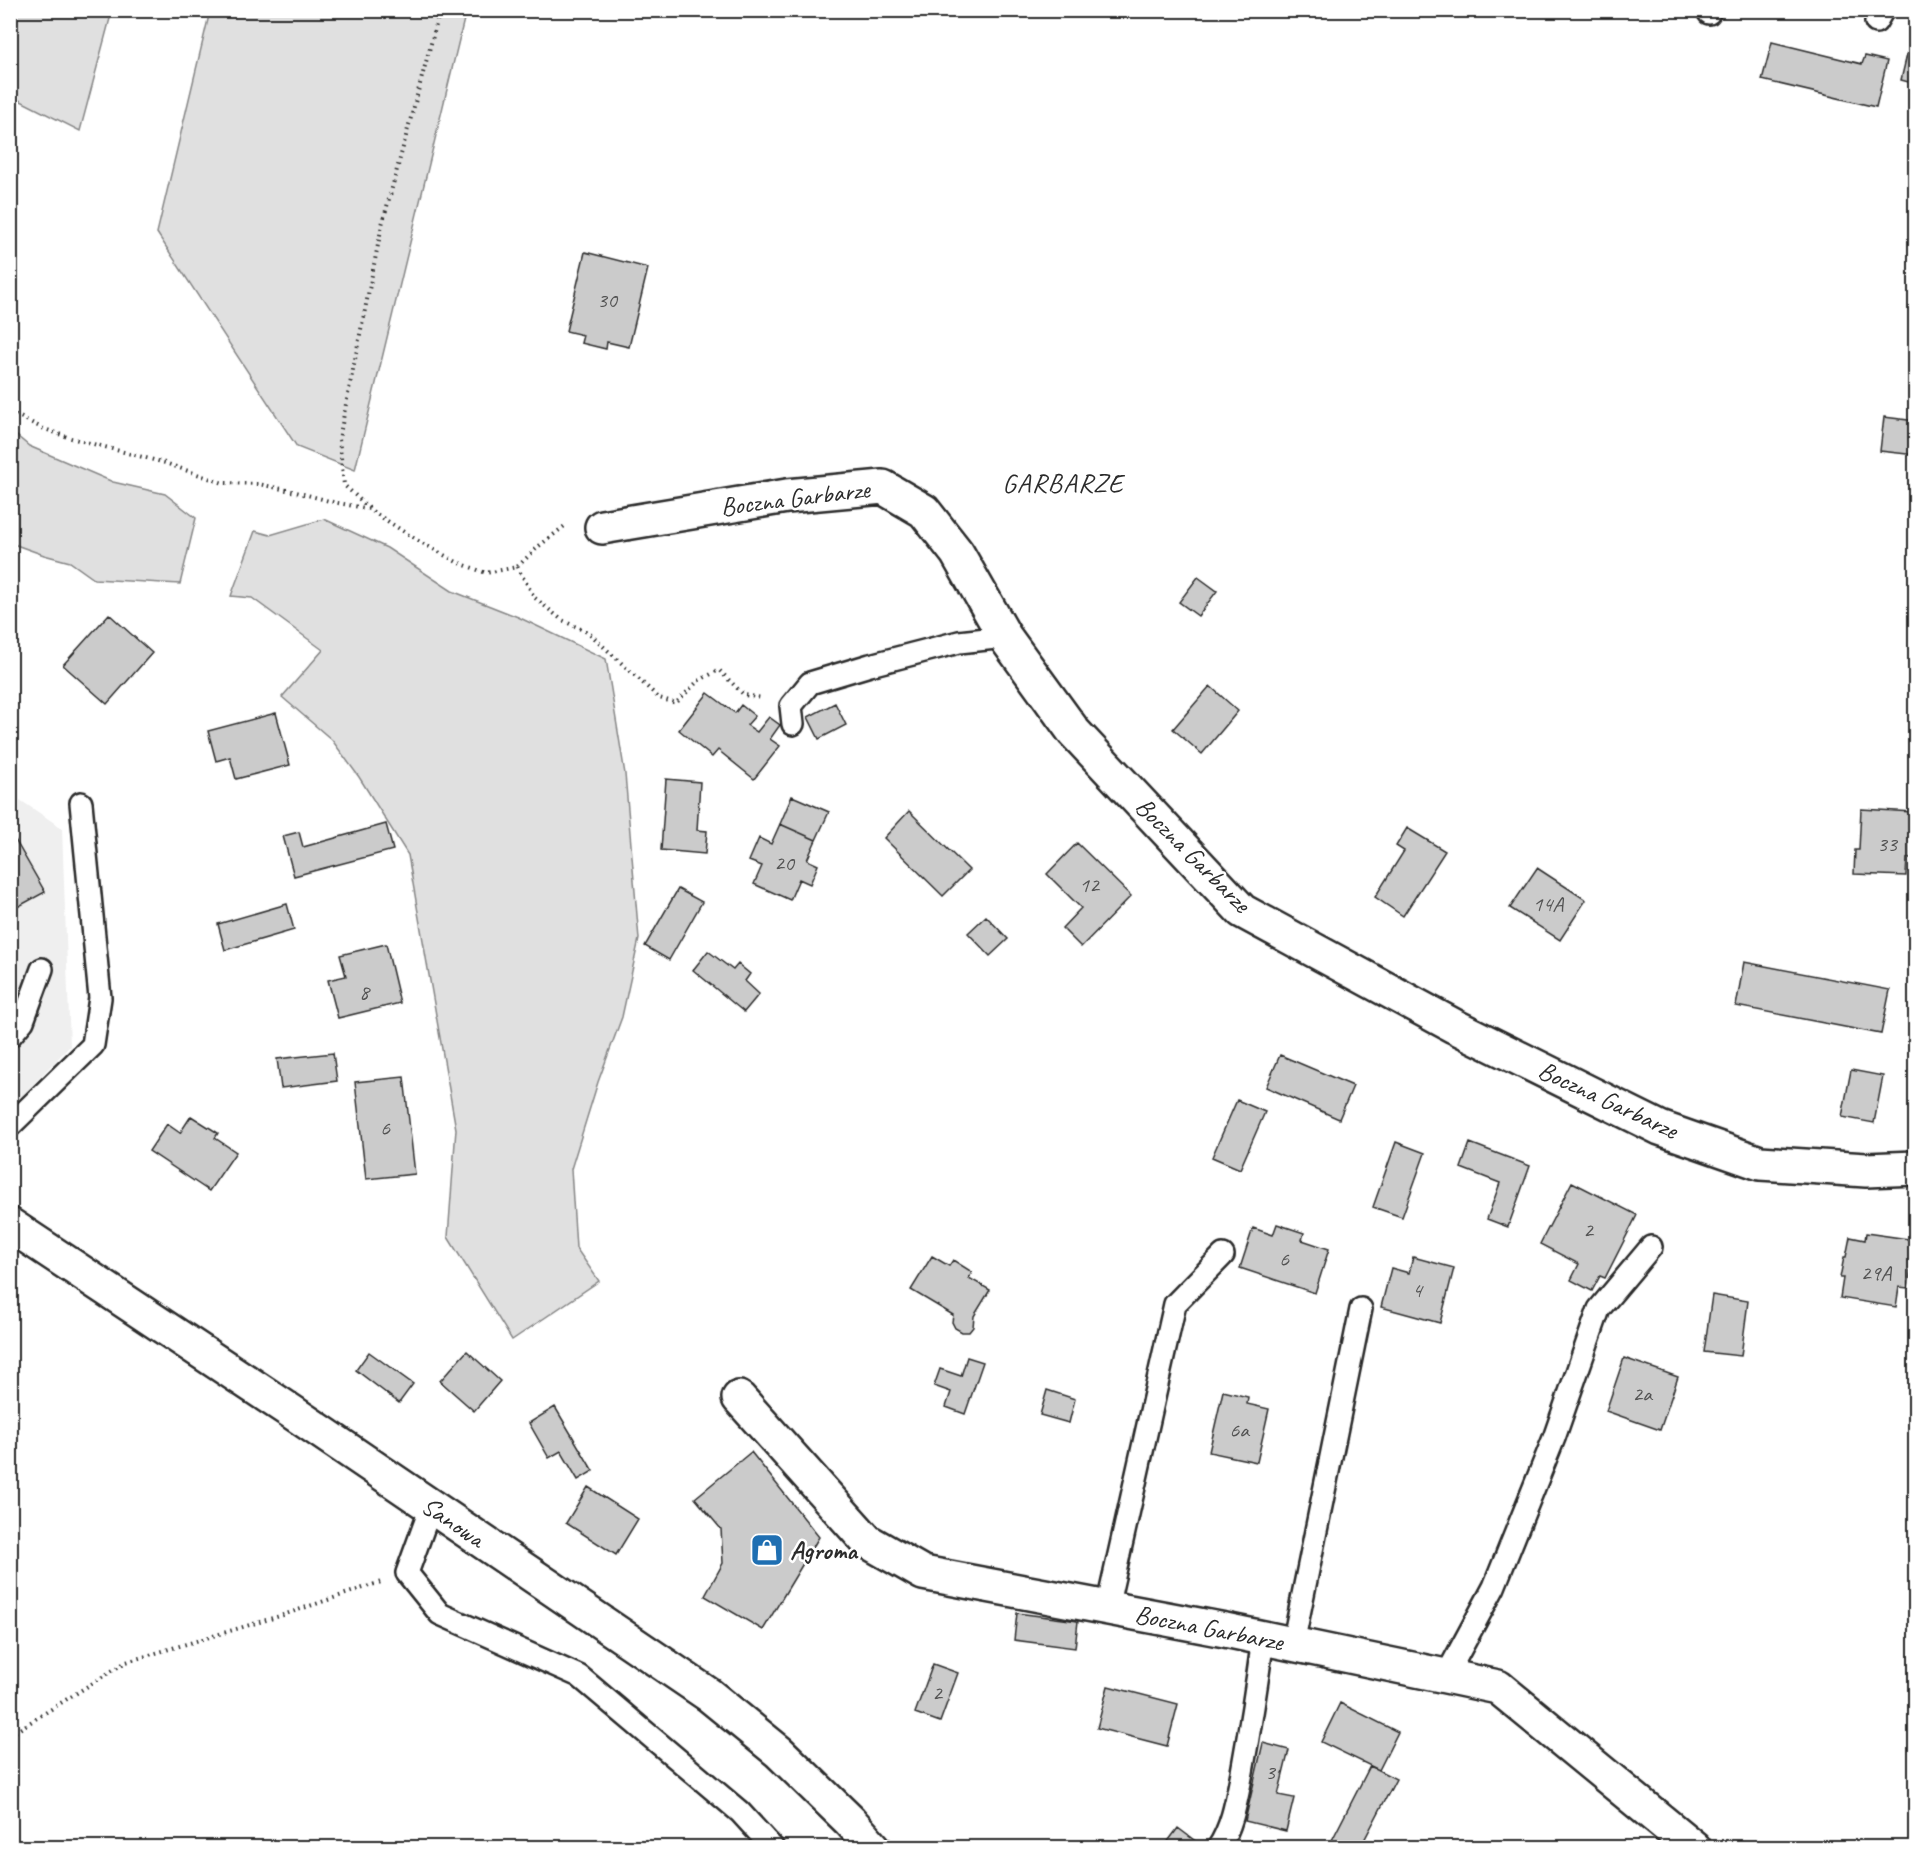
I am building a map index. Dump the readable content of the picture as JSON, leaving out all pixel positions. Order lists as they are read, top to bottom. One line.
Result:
{"streets":{"street":["Boczna Garbarze","Sanowa"]},"districts":["GARBARZE"],"places":{"shop":["Agroma"]},"house_numbers":["30","33","20","12","14A","8","6","2","6","29A","4","2a","6a","2","3"]}
